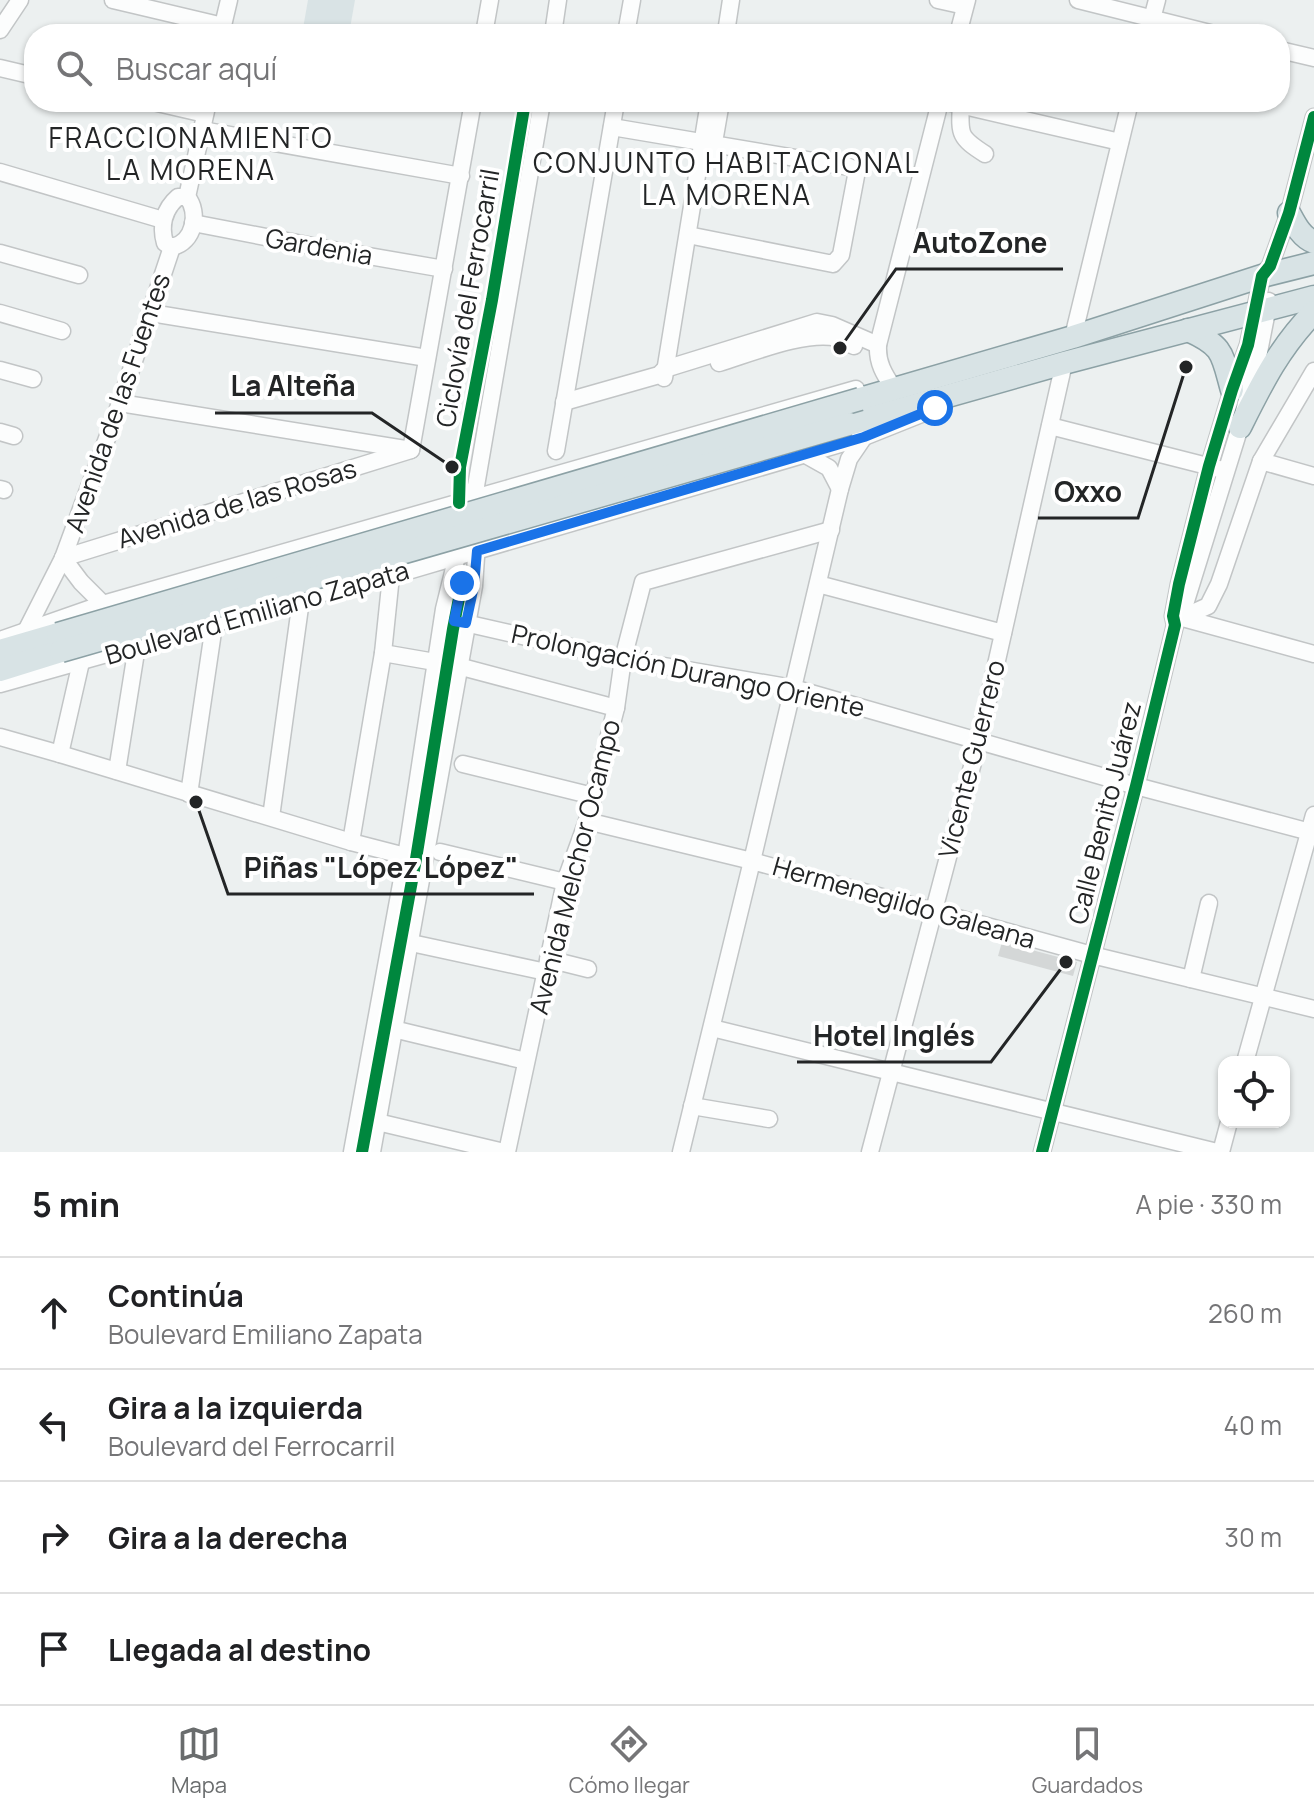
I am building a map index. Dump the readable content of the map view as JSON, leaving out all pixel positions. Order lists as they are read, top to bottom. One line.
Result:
{"streets":{"main road":["Boulevard Emiliano Zapata"],"street":["Gardenia","Avenida de las Fuentes","Avenida de las Rosas","Prolongación Durango Oriente","Vicente Guerrero","Calle Benito Juárez","Avenida Melchor Ocampo","Hermenegildo Galeana"],"cycle path":["Ciclovía del Ferrocarril"]},"crossings":[["Avenida de las Fuentes","Avenida de las Rosas"],["Avenida de las Fuentes","Boulevard Emiliano Zapata"],["Boulevard Emiliano Zapata","Vicente Guerrero"],["Boulevard Emiliano Zapata","Calle Benito Juárez"],["Prolongación Durango Oriente","Vicente Guerrero"],["Prolongación Durango Oriente","Calle Benito Juárez"],["Prolongación Durango Oriente","Avenida Melchor Ocampo"],["Vicente Guerrero","Hermenegildo Galeana"],["Calle Benito Juárez","Hermenegildo Galeana"],["Avenida Melchor Ocampo","Hermenegildo Galeana"]],"districts":["FRACCIONAMIENTO LA MORENA","CONJUNTO HABITACIONAL LA MORENA"],"places":["AutoZone","Oxxo","La Alteña","Piñas \"López López\"","Hotel Inglés"],"page":{"search":"Buscar aquí","heading":["5 min","A pie · 330 m"],"list":[["Continúa","Boulevard Emiliano Zapata","260 m"],["Gira a la izquierda","Boulevard del Ferrocarril","40 m"],["Gira a la derecha","30 m"],"Llegada al destino"],"nav":["Mapa","Cómo llegar","Guardados"]}}
